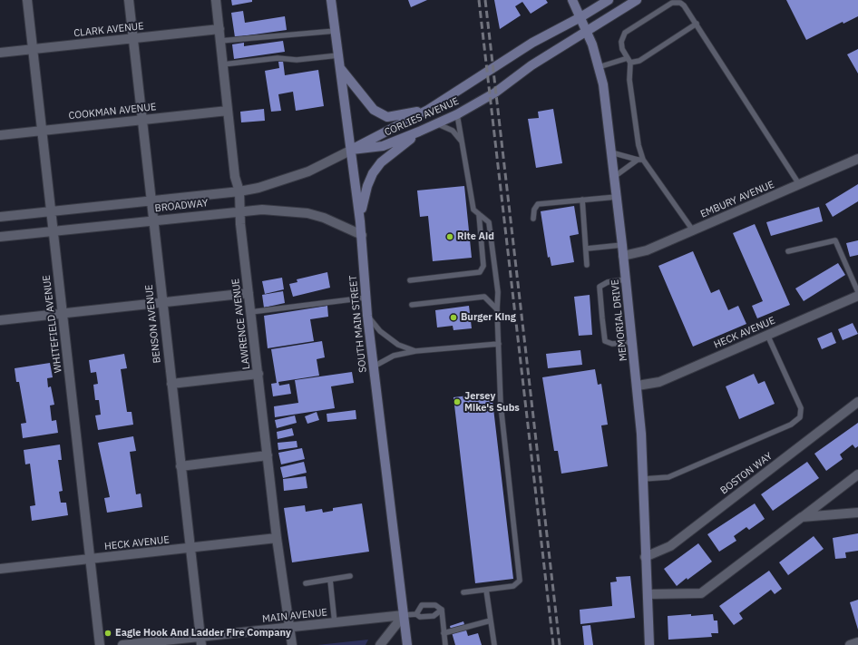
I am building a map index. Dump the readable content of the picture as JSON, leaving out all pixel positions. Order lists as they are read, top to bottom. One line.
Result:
{"streets":{"main road":["CORLIES AVENUE","MEMORIAL DRIVE","SOUTH MAIN STREET"],"street":["CLARK AVENUE","COOKMAN AVENUE","EMBURY AVENUE","BROADWAY","WHITEFIELD AVENUE","BENSON AVENUE","LAWRENCE AVENUE","HECK AVENUE","BOSTON WAY","MAIN AVENUE"]},"crossings":[["CLARK AVENUE","WHITEFIELD AVENUE"],["CLARK AVENUE","BENSON AVENUE"],["CLARK AVENUE","LAWRENCE AVENUE"],["COOKMAN AVENUE","WHITEFIELD AVENUE"],["COOKMAN AVENUE","BENSON AVENUE"],["COOKMAN AVENUE","LAWRENCE AVENUE"],["CORLIES AVENUE","BROADWAY"],["CORLIES AVENUE","MEMORIAL DRIVE"],["CORLIES AVENUE","SOUTH MAIN STREET"],["EMBURY AVENUE","MEMORIAL DRIVE"],["BROADWAY","WHITEFIELD AVENUE"],["BROADWAY","BENSON AVENUE"],["BROADWAY","LAWRENCE AVENUE"],["BROADWAY","SOUTH MAIN STREET"],["MEMORIAL DRIVE","HECK AVENUE"],["MEMORIAL DRIVE","BOSTON WAY"],["WHITEFIELD AVENUE","HECK AVENUE"],["BENSON AVENUE","HECK AVENUE"],["BENSON AVENUE","MAIN AVENUE"],["LAWRENCE AVENUE","HECK AVENUE"],["LAWRENCE AVENUE","MAIN AVENUE"],["SOUTH MAIN STREET","MAIN AVENUE"]],"places":["Rite Aid","Burger King","Jersey Mike's Subs","Eagle Hook And Ladder Fire Company"]}
